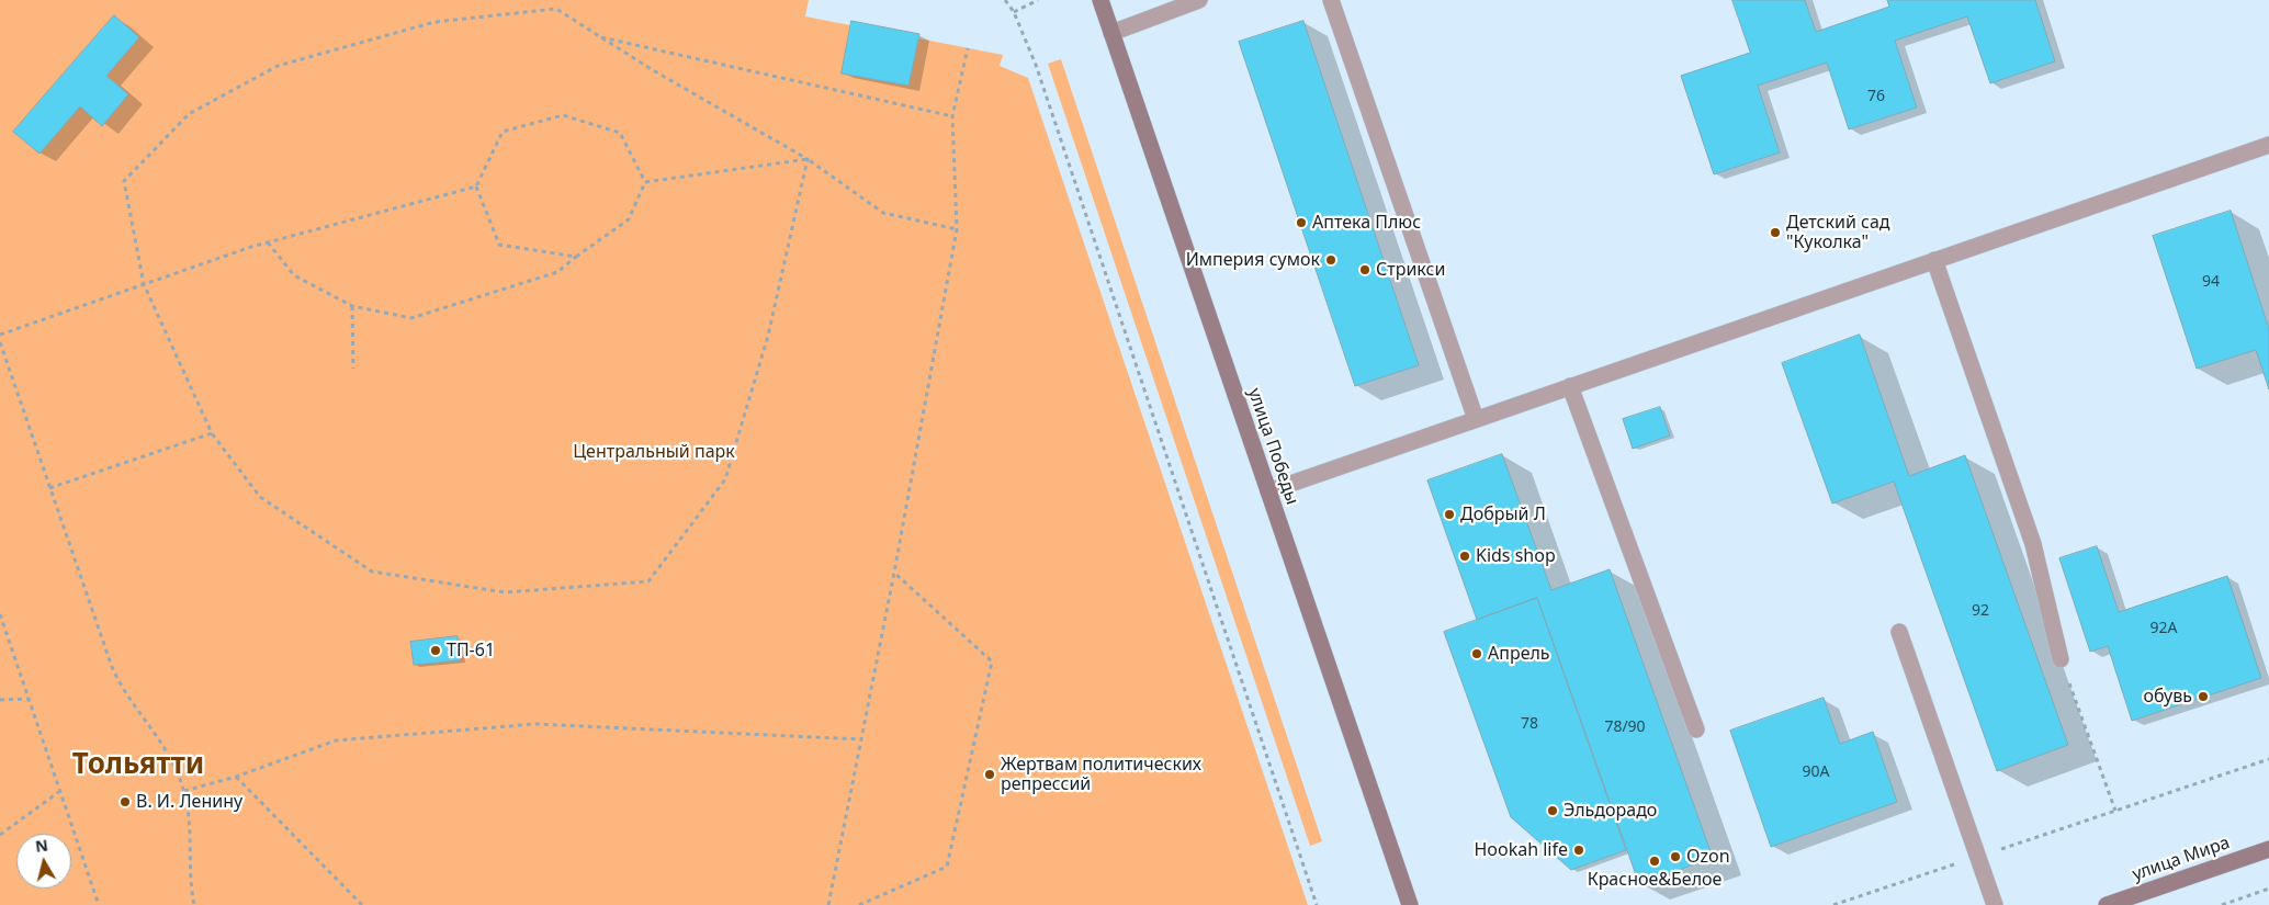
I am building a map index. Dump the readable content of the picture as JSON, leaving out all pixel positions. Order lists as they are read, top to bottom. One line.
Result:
{"streets":{"main road":["улица Победы","улица Мира"]},"districts":["Тольятти"],"parks":["Центральный парк"],"places":["Аптека Плюс","Детский сад \"Куколка\"","Империя сумок","Стрикси","Добрый Л","Kids shop","ТП-61","Апрель","обувь","Жертвам политических репрессий","В. И. Ленину","Эльдорадо","Hookah life","Ozon","Красное&Белое"],"house_numbers":["76","94","92","92А","78","78/90","90А"],"north":"top"}
